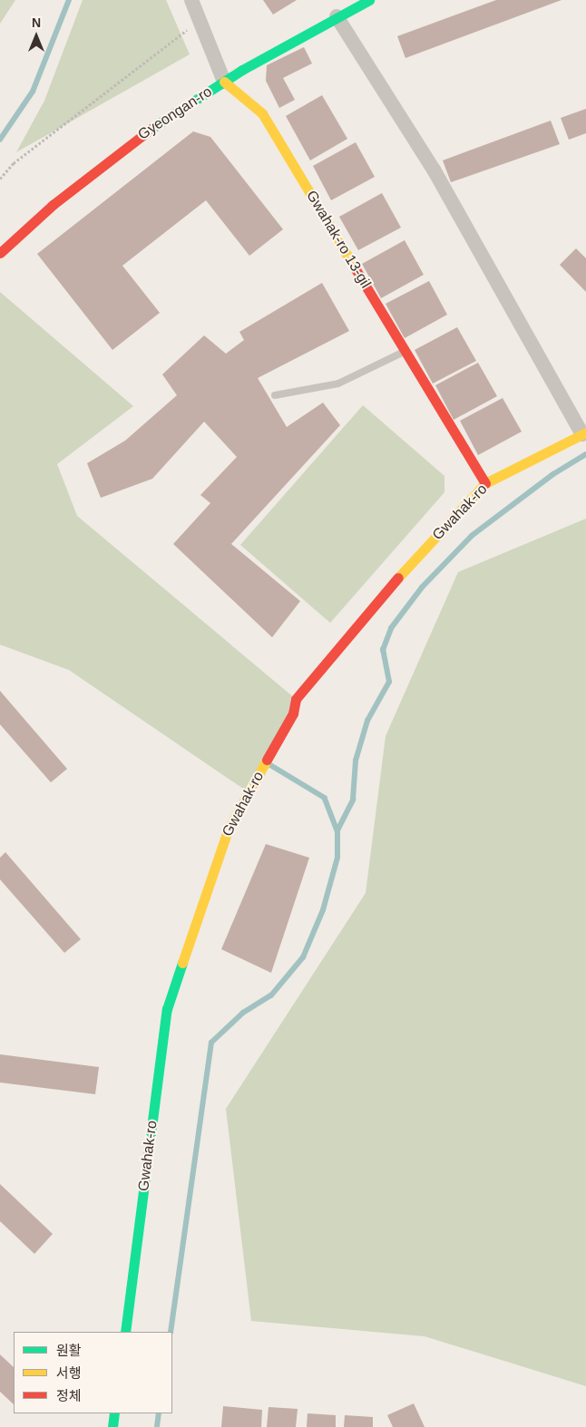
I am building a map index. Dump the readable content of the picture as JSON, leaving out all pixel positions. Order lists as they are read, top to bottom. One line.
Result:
{"streets":{"street":["Gyeongan-ro","Gwahak-ro 13-gil","Gwahak-ro"]},"crossings":[["Gyeongan-ro","Gwahak-ro 13-gil"],["Gwahak-ro 13-gil","Gwahak-ro"]],"legend":["원활","서행","정체"],"north":"top"}
